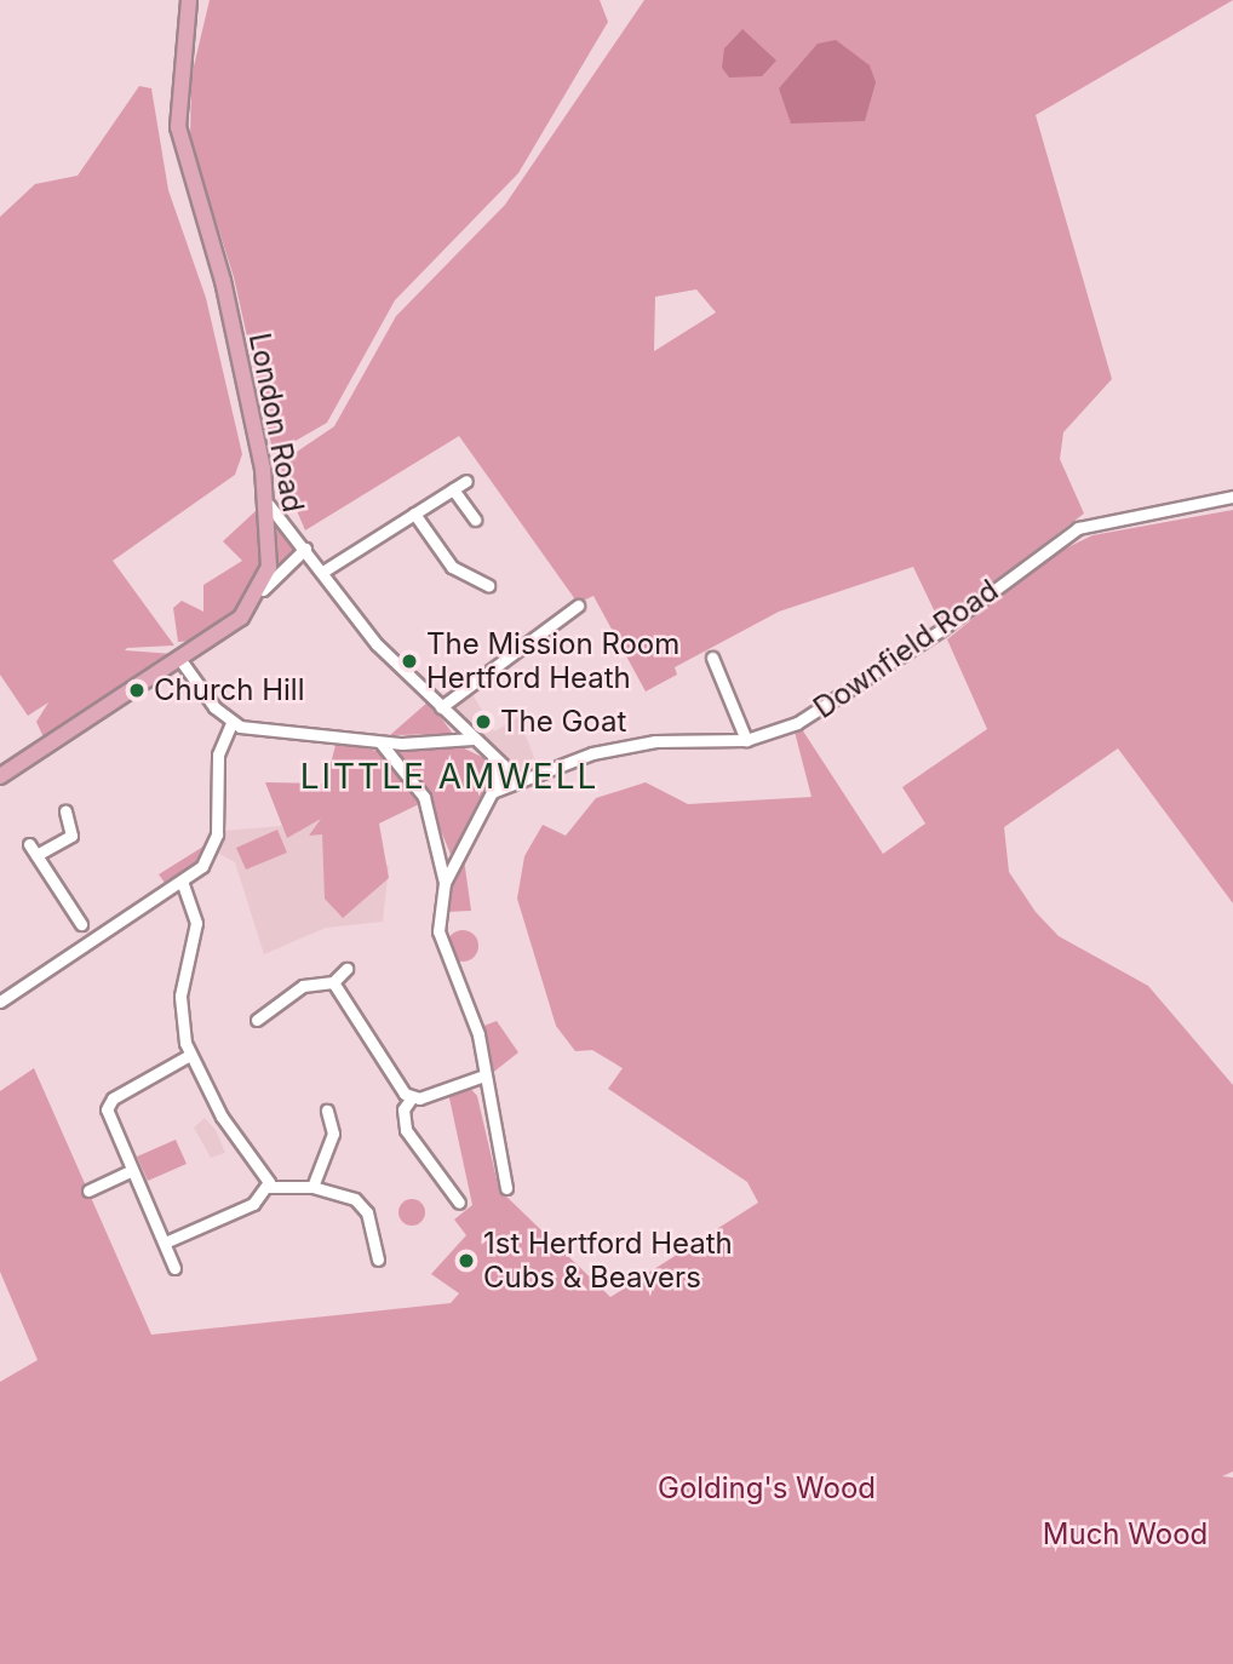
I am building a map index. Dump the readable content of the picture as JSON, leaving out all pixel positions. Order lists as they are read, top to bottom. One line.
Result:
{"streets":{"main road":["London Road"],"street":["Downfield Road"]},"districts":["LITTLE AMWELL"],"parks":["Golding's Wood","Much Wood"],"places":["The Mission Room Hertford Heath","Church Hill","The Goat","1st Hertford Heath Cubs & Beavers"]}
